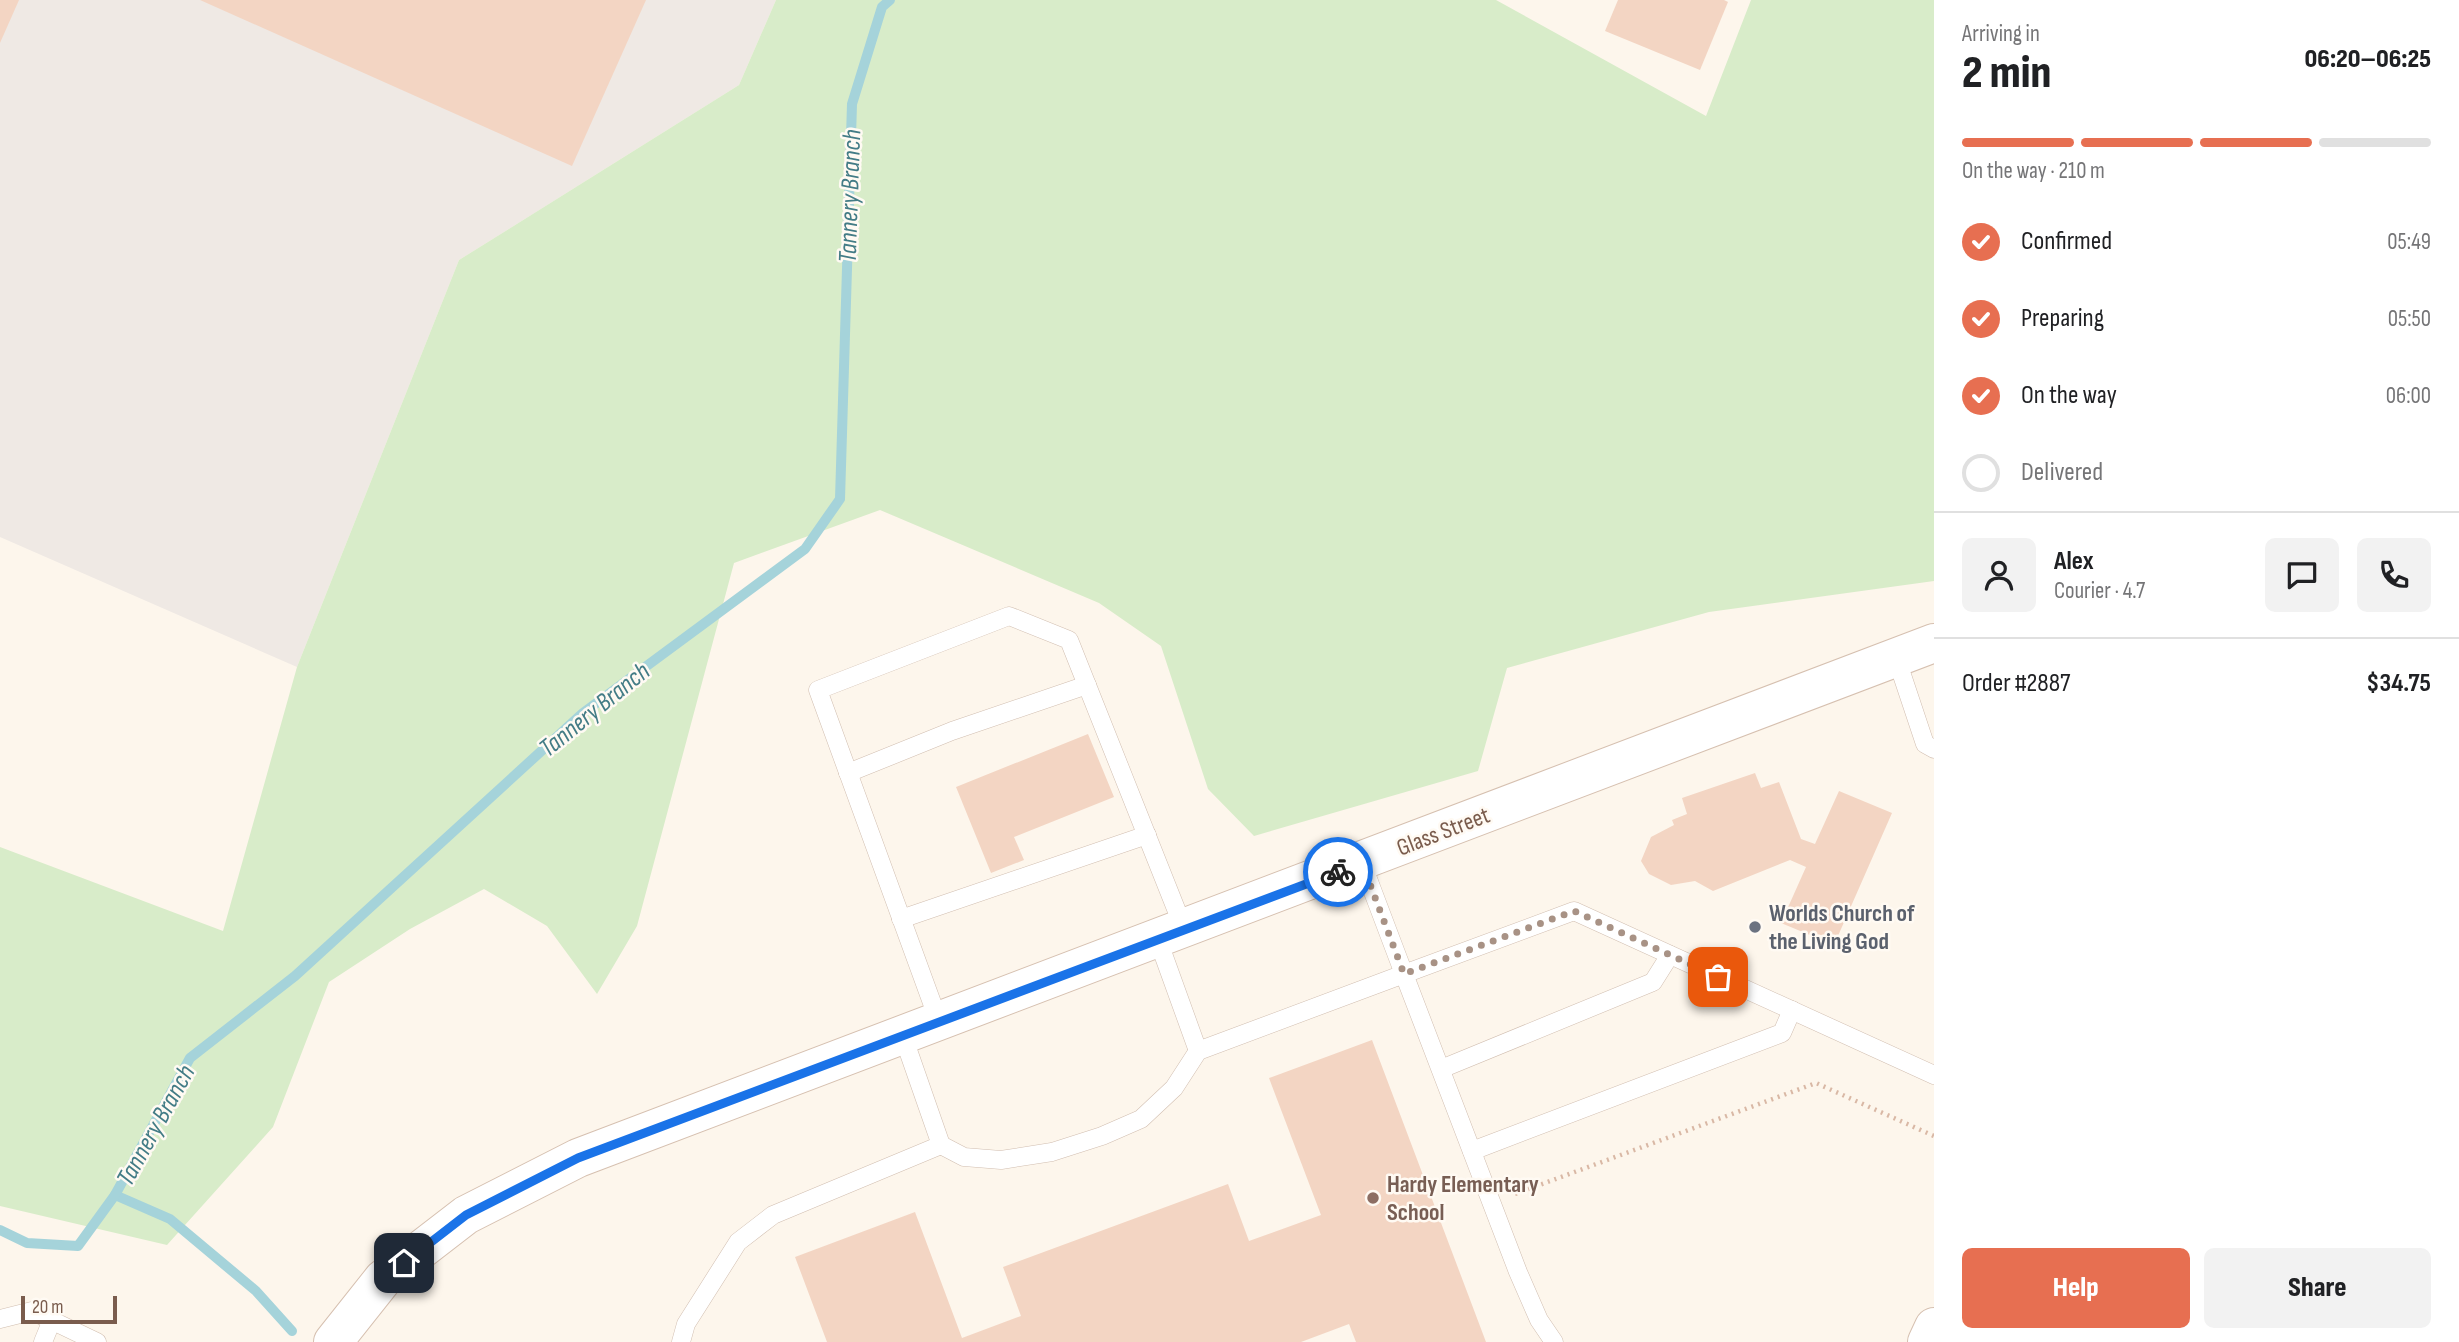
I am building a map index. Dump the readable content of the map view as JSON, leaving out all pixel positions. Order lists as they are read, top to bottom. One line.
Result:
{"streets":{"street":["Glass Street"]},"water":["Tannery Branch"],"places":["Worlds Church of the Living God","Hardy Elementary School"],"scale_bar":"20 m","page":{"heading":["2 min","Arriving in","06:20–06:25"],"panel":["Alex","Courier · 4.7","Order #2887","$34.75"],"bar":"On the way · 210 m","list":[["Confirmed","05:49"],["Preparing","05:50"],["On the way","06:00"],"Delivered"],"buttons":["Help","Share"],"scale":"20 m"}}
